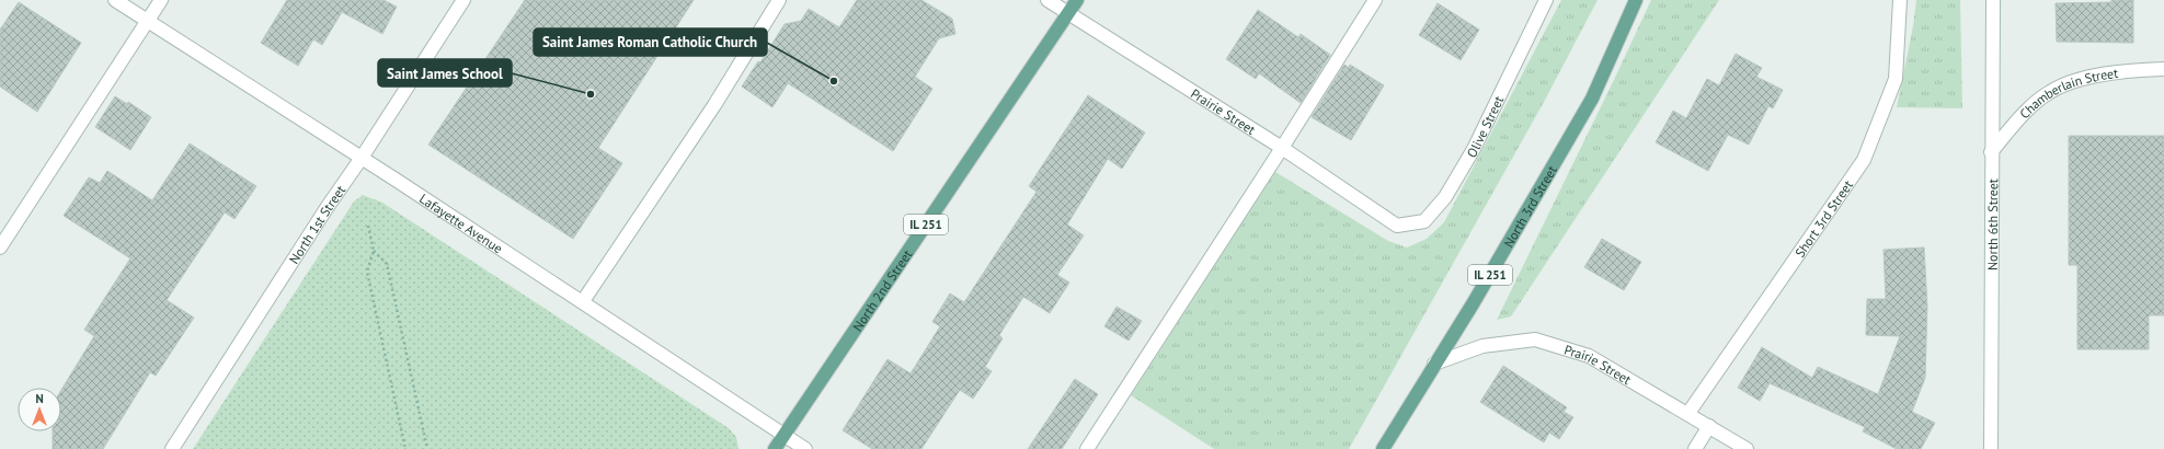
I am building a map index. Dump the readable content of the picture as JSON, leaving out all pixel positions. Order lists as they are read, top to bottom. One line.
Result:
{"streets":{"main road":["North 3rd Street","IL 251","North 2nd Street"],"street":["Chamberlain Street","Prairie Street","Olive Street","Short 3rd Street","Lafayette Avenue","North 1st Street","North 6th Street"]},"crossings":[["Chamberlain Street","North 6th Street"],["Prairie Street","Olive Street"],["Prairie Street","North 3rd Street"],["Prairie Street","Short 3rd Street"],["Prairie Street","North 2nd Street"],["Lafayette Avenue","North 1st Street"],["Lafayette Avenue","North 2nd Street"]],"places":["Saint James Roman Catholic Church","Saint James School"],"north":"top"}
